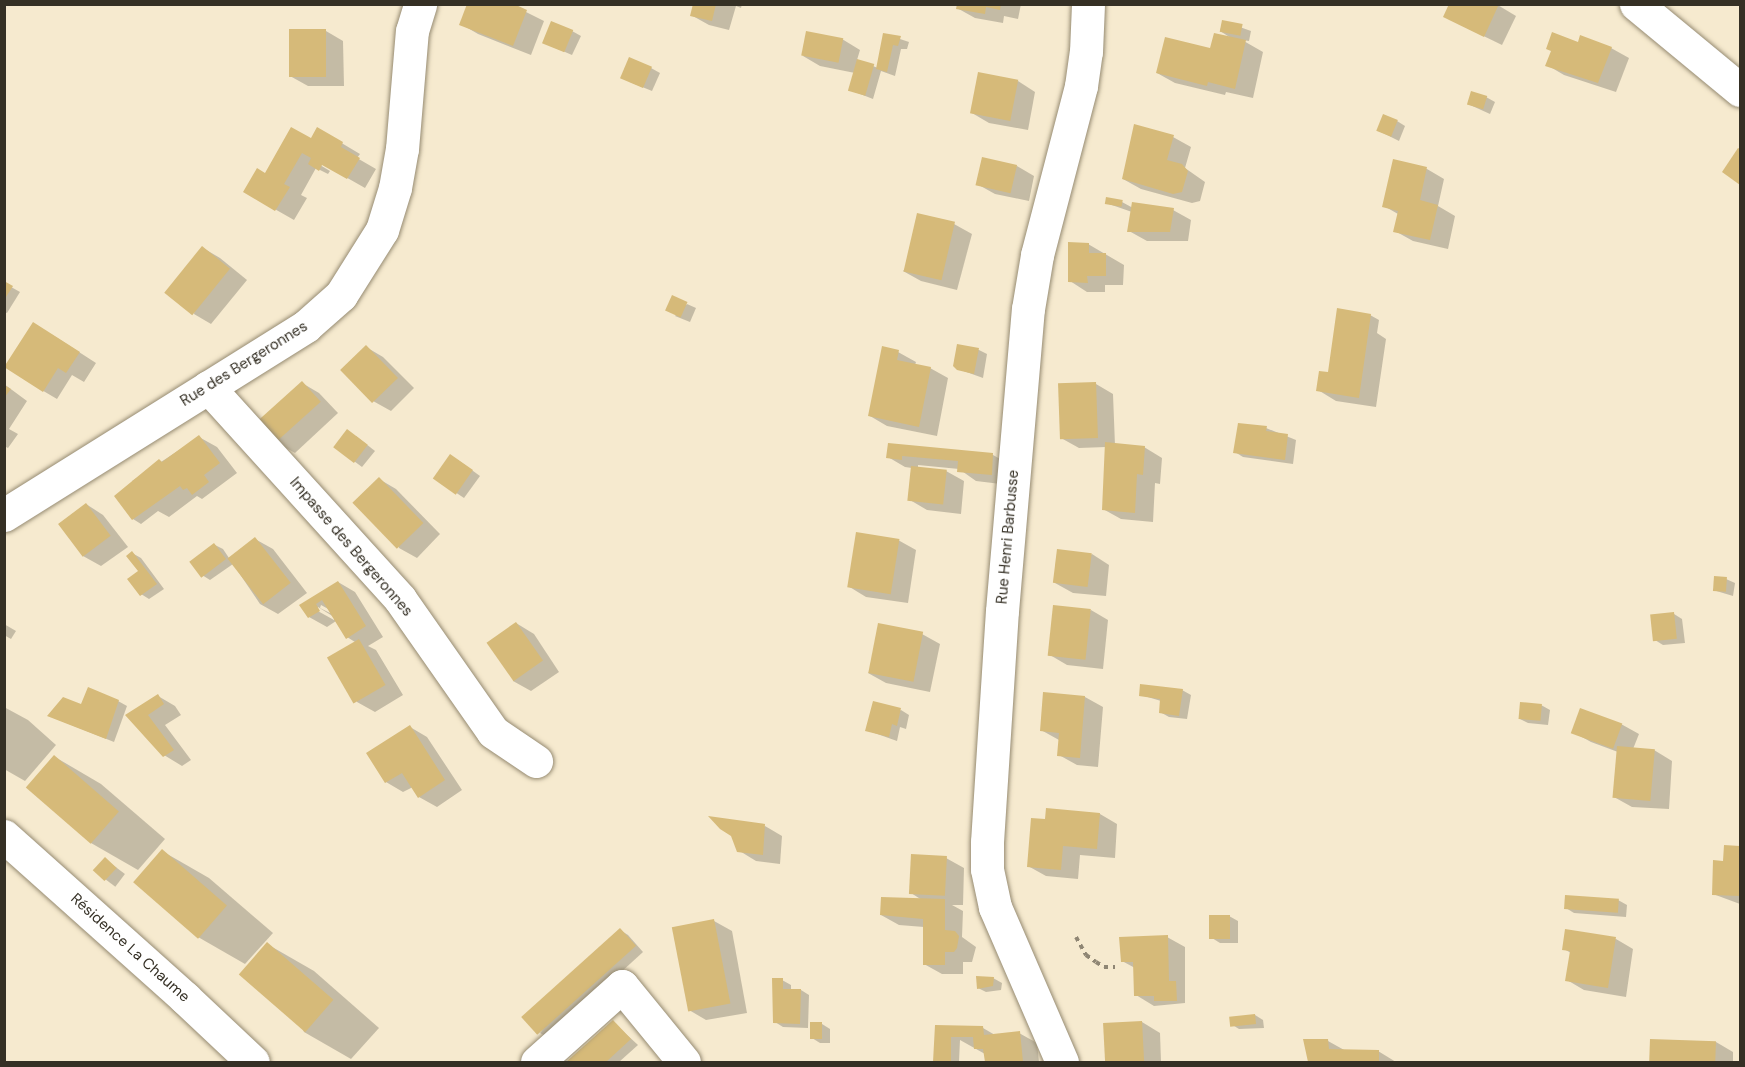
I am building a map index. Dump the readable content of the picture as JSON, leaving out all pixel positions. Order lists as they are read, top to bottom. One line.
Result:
{"streets":{"street":["Rue des Bergeronnes","Rue Henri Barbusse","Impasse des Bergeronnes","Résidence La Chaume"]},"crossings":[["Rue des Bergeronnes","Impasse des Bergeronnes"]]}
